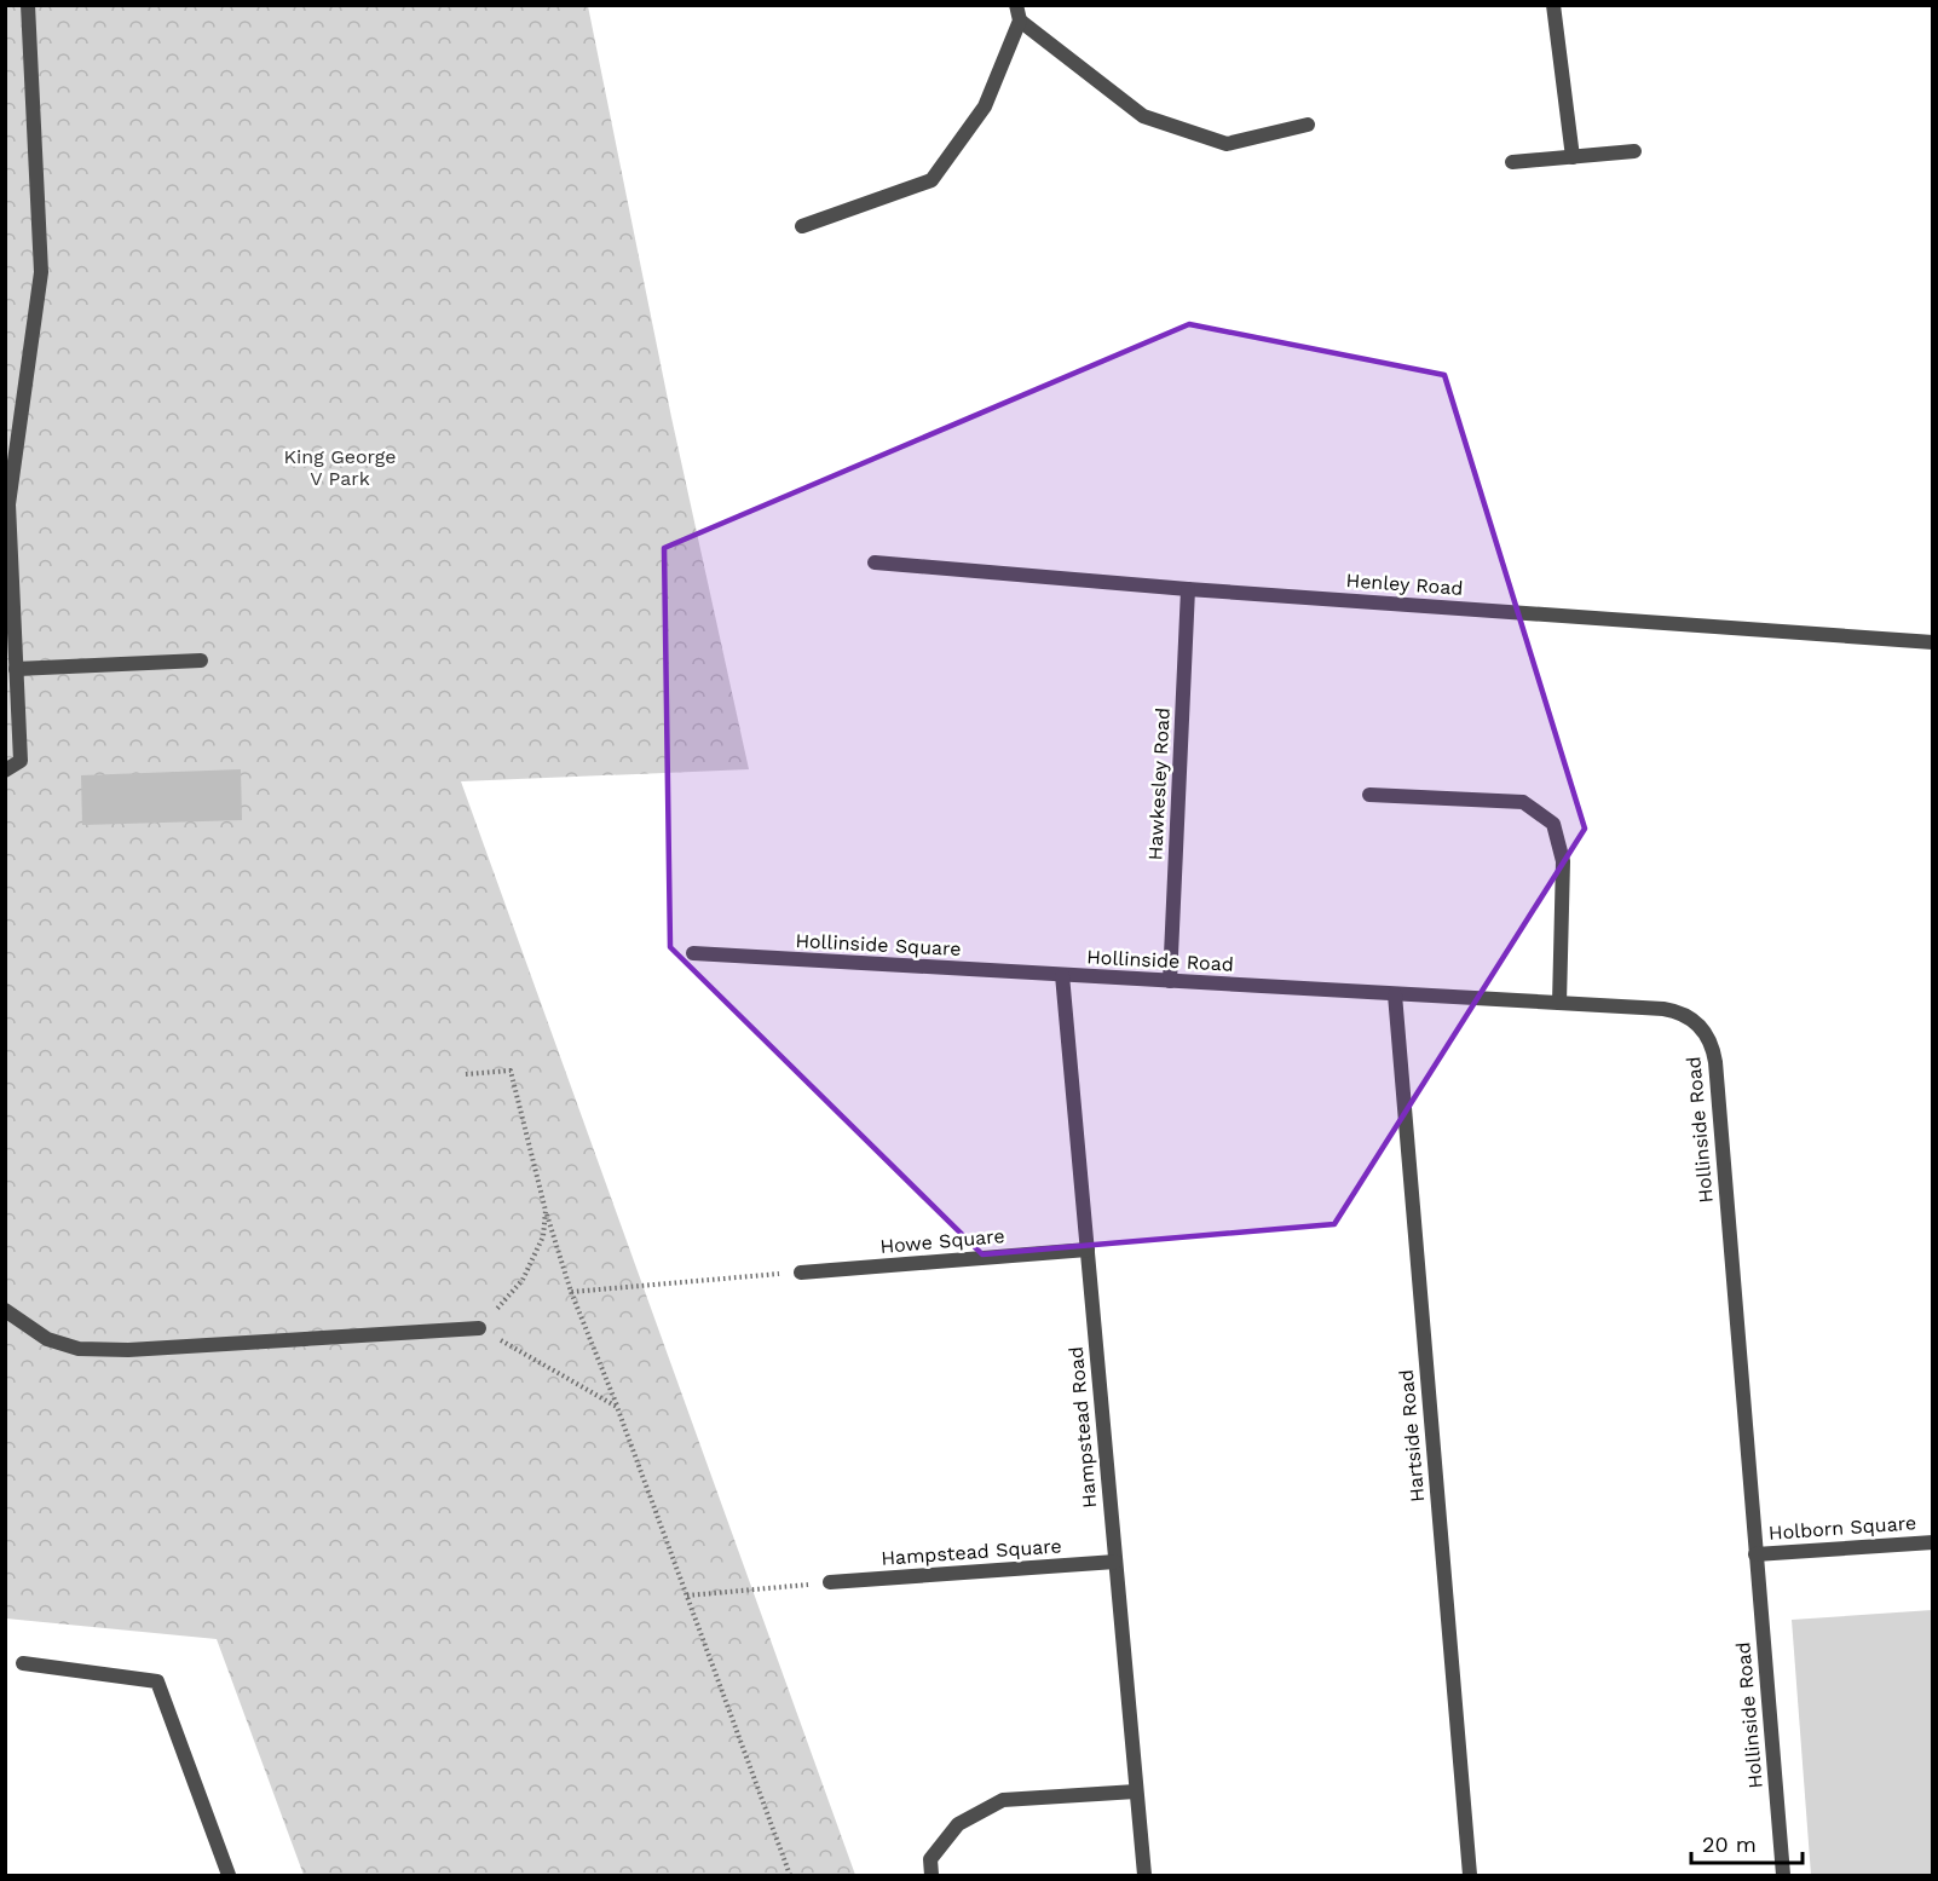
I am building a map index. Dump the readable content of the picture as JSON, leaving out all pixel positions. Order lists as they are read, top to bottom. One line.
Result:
{"streets":{"street":["Henley Road","Hawkesley Road","Hollinside Square","Hollinside Road","Howe Square","Hampstead Road","Hartside Road","Holborn Square","Hampstead Square"]},"crossings":[["Henley Road","Hawkesley Road"],["Hawkesley Road","Hollinside Road"],["Hollinside Square","Hollinside Road"],["Hollinside Square","Hampstead Road"],["Hollinside Road","Hampstead Road"],["Hollinside Road","Hartside Road"],["Hollinside Road","Holborn Square"],["Howe Square","Hampstead Road"],["Hampstead Road","Hampstead Square"]],"parks":["King George V Park"],"scale_bar":"20 m"}
